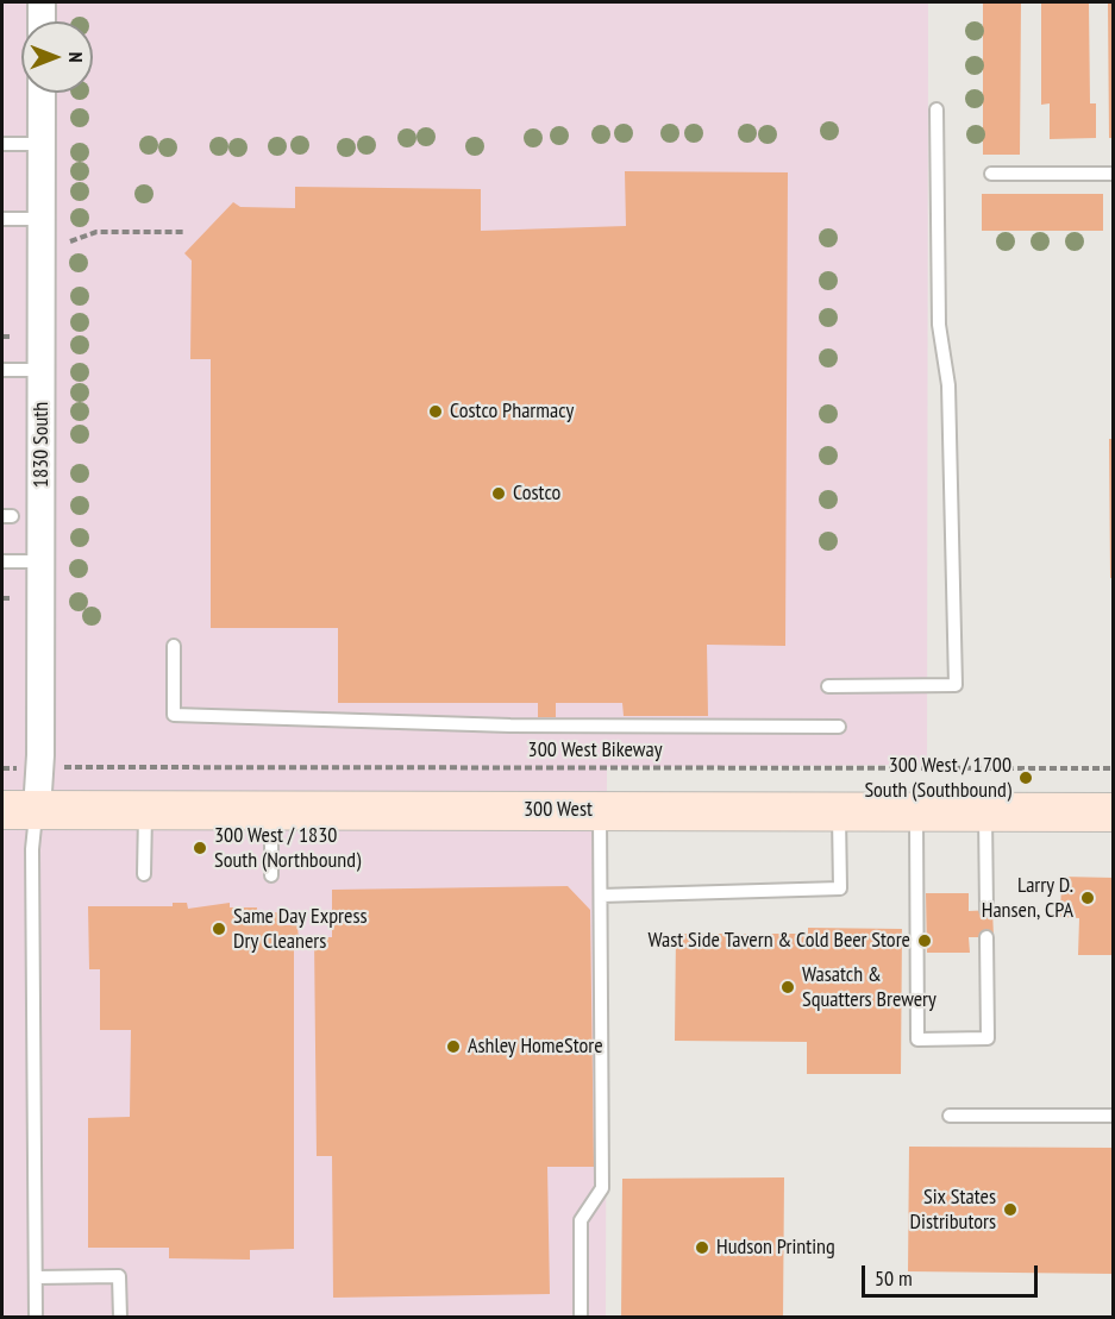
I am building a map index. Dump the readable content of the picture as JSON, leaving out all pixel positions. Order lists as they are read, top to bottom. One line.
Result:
{"streets":{"main road":["300 West"],"street":["1830 South"],"path":["300 West Bikeway"]},"crossings":[["1830 South","300 West"]],"places":["Costco Pharmacy","Costco","300 West / 1700 South (Southbound)","300 West / 1830 South (Northbound)","Larry D. Hansen, CPA","Same Day Express Dry Cleaners","Wast Side Tavern & Cold Beer Store","Wasatch & Squatters Brewery","Ashley HomeStore","Six States Distributors","Hudson Printing"],"scale_bar":"50 m","north":"right"}
